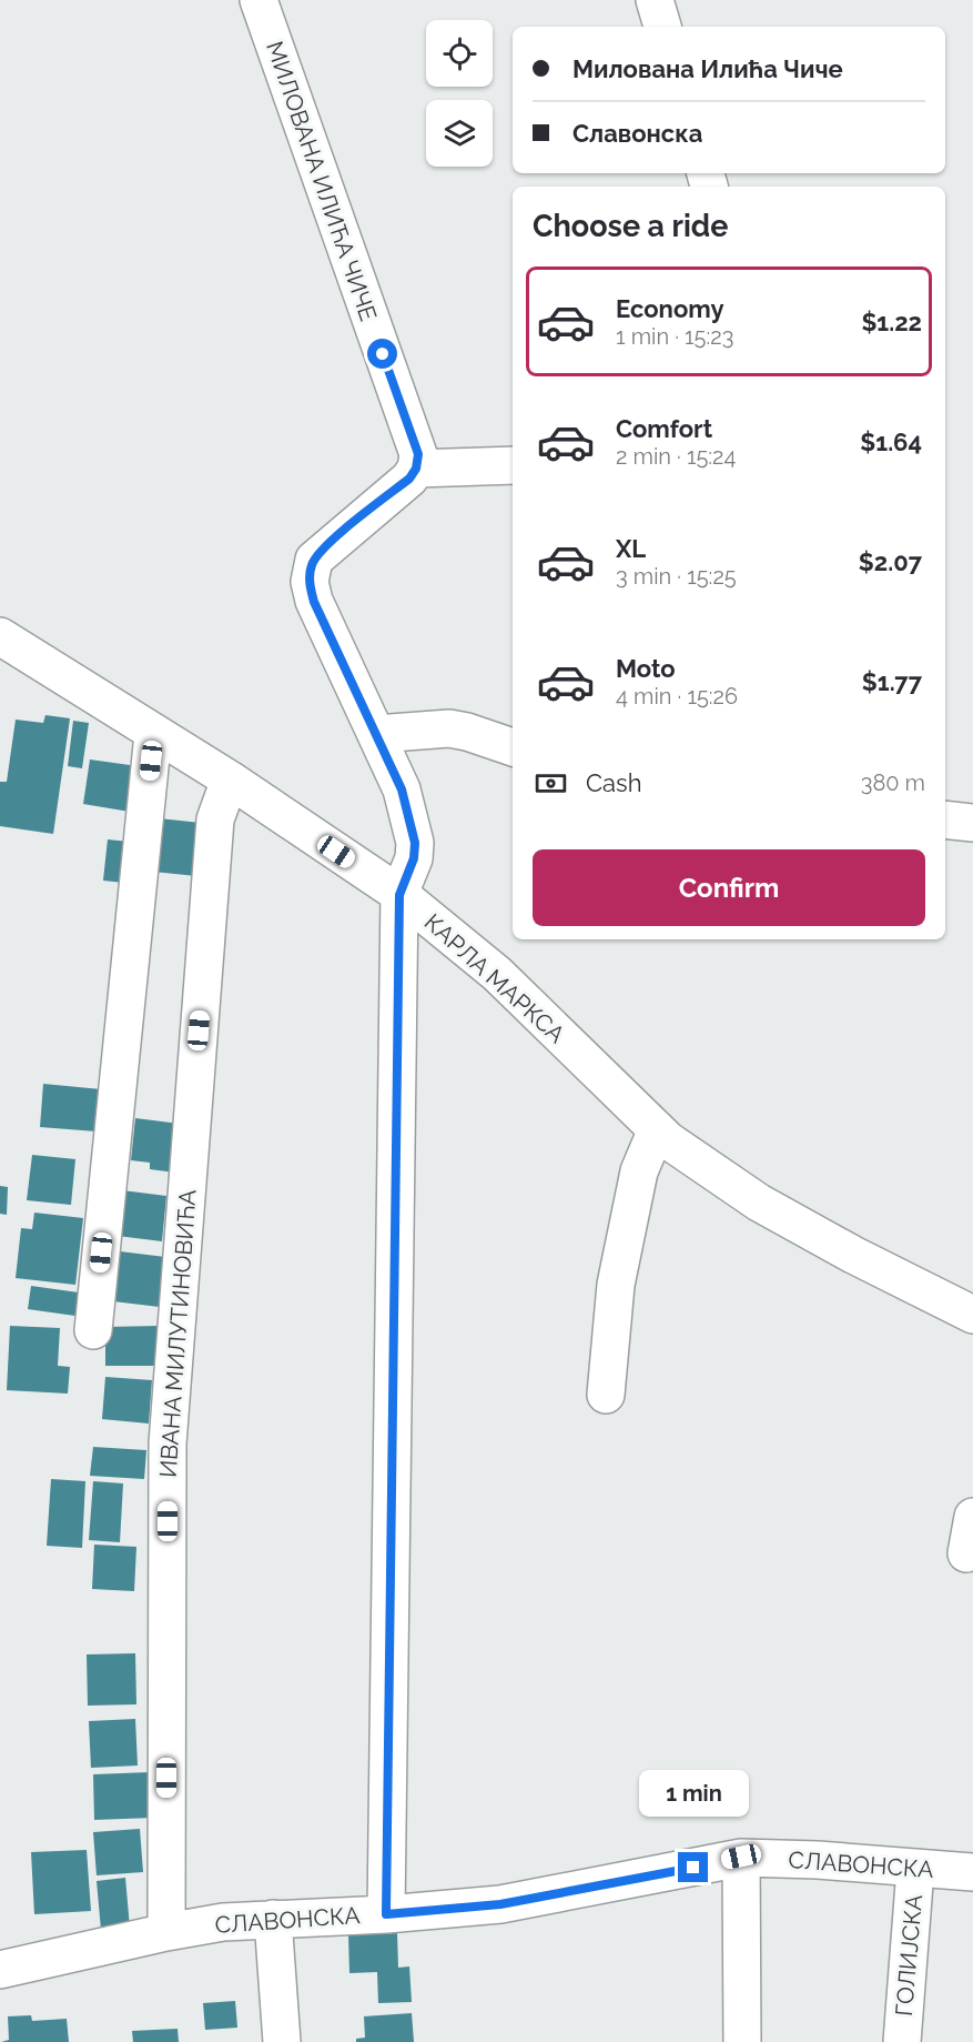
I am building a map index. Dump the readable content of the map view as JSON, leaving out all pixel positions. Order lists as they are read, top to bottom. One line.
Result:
{"streets":{"street":["МИЛОВАНА ИЛИЋА ЧИЧЕ","КАРЛА МАРКСА","ИВАНА МИЛУТИНОВИЋА","СЛАВОНСКА","ГОЛИЈСКА"]},"crossings":[["КАРЛА МАРКСА","ИВАНА МИЛУТИНОВИЋА"],["ИВАНА МИЛУТИНОВИЋА","СЛАВОНСКА"],["СЛАВОНСКА","ГОЛИЈСКА"]],"page":{"banner":["Милована Илића Чиче","Славонска"],"heading":"Choose a ride","list":[{"name":"Economy","note":"1 min · 15:23","value":"$1.22"},{"name":"Comfort","note":"2 min · 15:24","value":"$1.64"},{"name":"XL","note":"3 min · 15:25","value":"$2.07"},{"name":"Moto","note":"4 min · 15:26","value":"$1.77"}],"pay":["Cash","380 m"],"buttons":"Confirm","bubble":"1 min"}}
